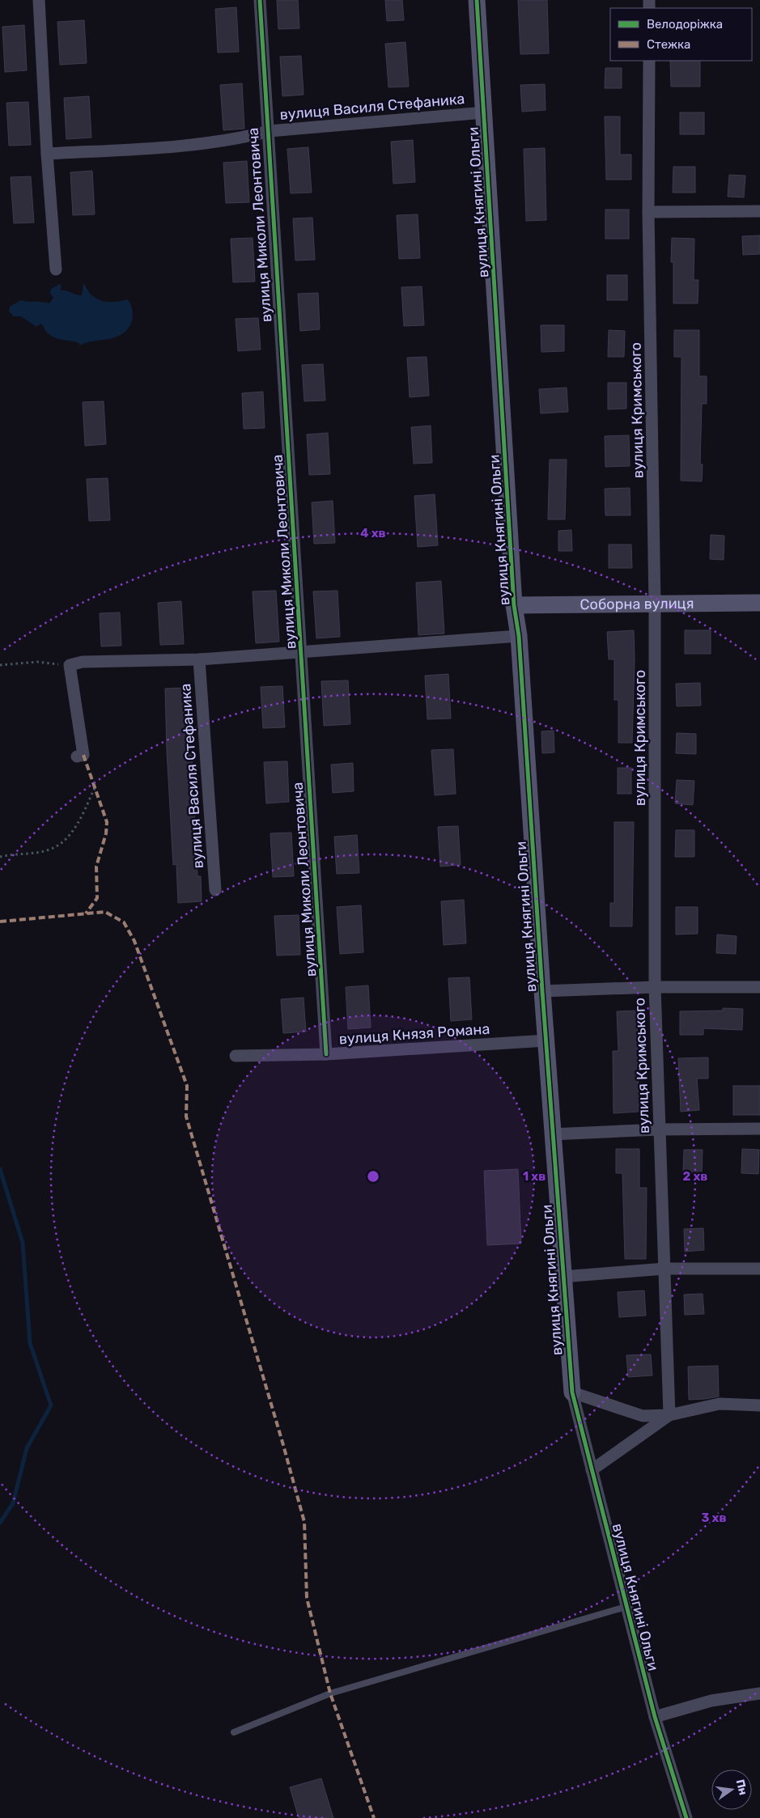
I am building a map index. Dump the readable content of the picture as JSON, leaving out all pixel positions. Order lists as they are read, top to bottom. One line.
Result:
{"streets":{"street":["вулиця Василя Стефаника","вулиця Княгині Ольги","вулиця Миколи Леонтовича","вулиця Кримського","Соборна вулиця","вулиця Князя Романа"]},"crossings":[["вулиця Василя Стефаника","вулиця Княгині Ольги"],["вулиця Василя Стефаника","вулиця Миколи Леонтовича"],["вулиця Княгині Ольги","Соборна вулиця"],["вулиця Княгині Ольги","вулиця Князя Романа"],["вулиця Миколи Леонтовича","вулиця Князя Романа"],["вулиця Кримського","Соборна вулиця"]],"legend":["Велодоріжка","Стежка"],"north":"right","rings":["4 хв","1 хв","2 хв","3 хв"]}
